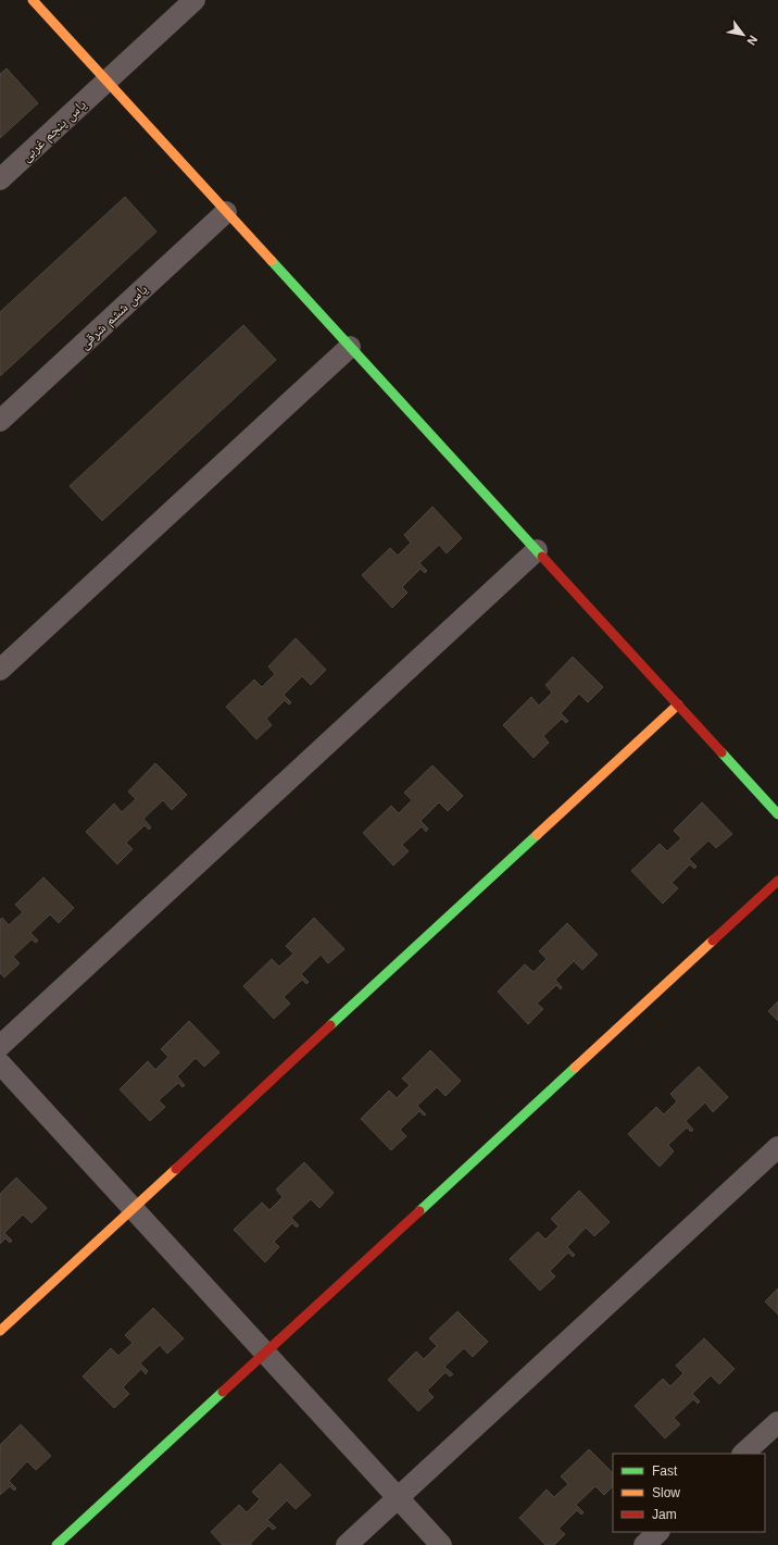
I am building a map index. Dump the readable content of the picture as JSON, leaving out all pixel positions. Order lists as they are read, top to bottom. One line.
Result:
{"streets":{"street":["یاس پنجم غربی","یاس ششم شرقی"]},"legend":["Fast","Slow","Jam"],"north":"bottom right"}
